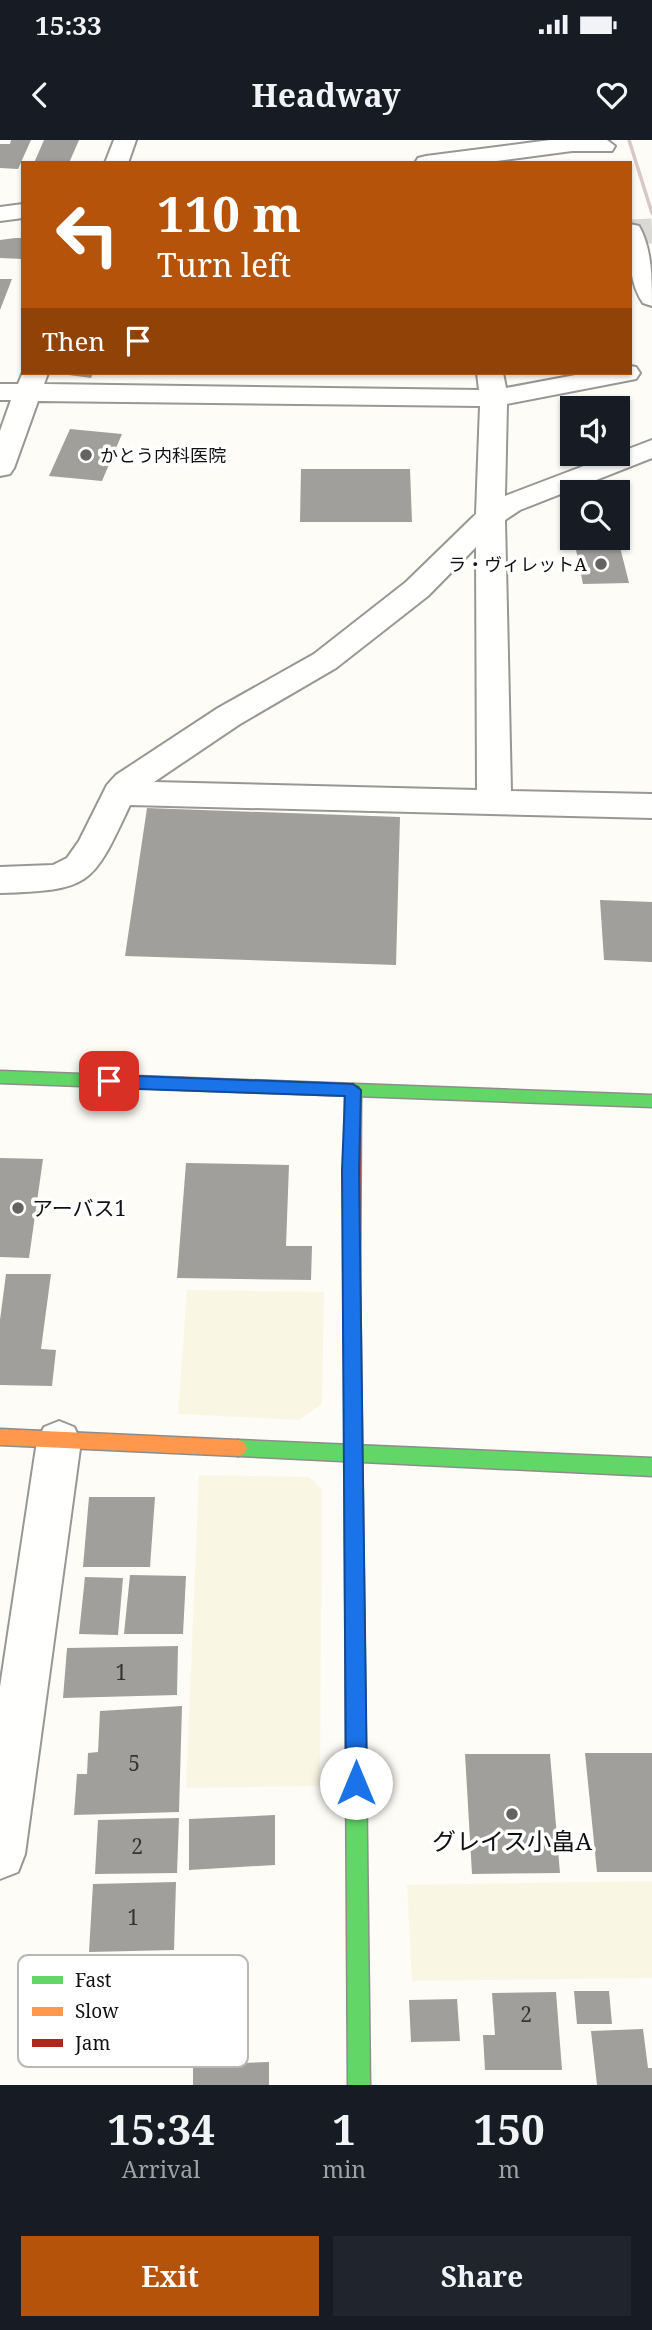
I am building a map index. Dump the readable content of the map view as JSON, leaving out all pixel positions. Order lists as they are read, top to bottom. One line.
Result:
{"places":["かとう内科医院","ラ・ヴィレットA","アーバス1","グレイス小畠A"],"house_numbers":["1","5","2","1","2"],"legend":["Fast","Slow","Jam"],"page":{"status":"15:33","header":"Headway","turn":["110 m","Turn left"],"then":"Then","eta":["15:34","Arrival","1","min","150","m"],"buttons":["Exit","Share"]}}
